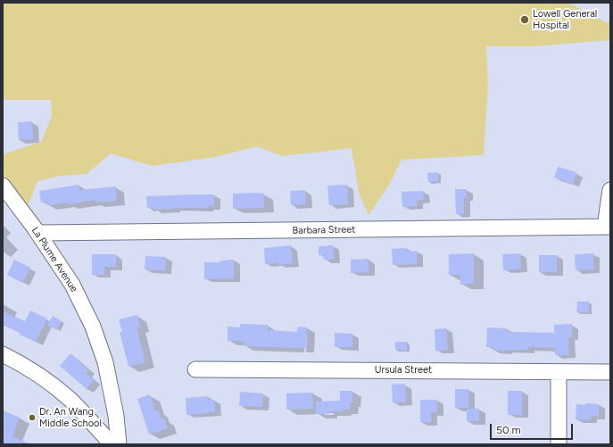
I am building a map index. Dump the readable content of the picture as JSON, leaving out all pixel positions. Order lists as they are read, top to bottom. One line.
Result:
{"streets":{"street":["Barbara Street","La Plume Avenue","Ursula Street"]},"crossings":[["Barbara Street","La Plume Avenue"]],"places":["Lowell General Hospital","Dr. An Wang Middle School"],"scale_bar":"50 m"}
